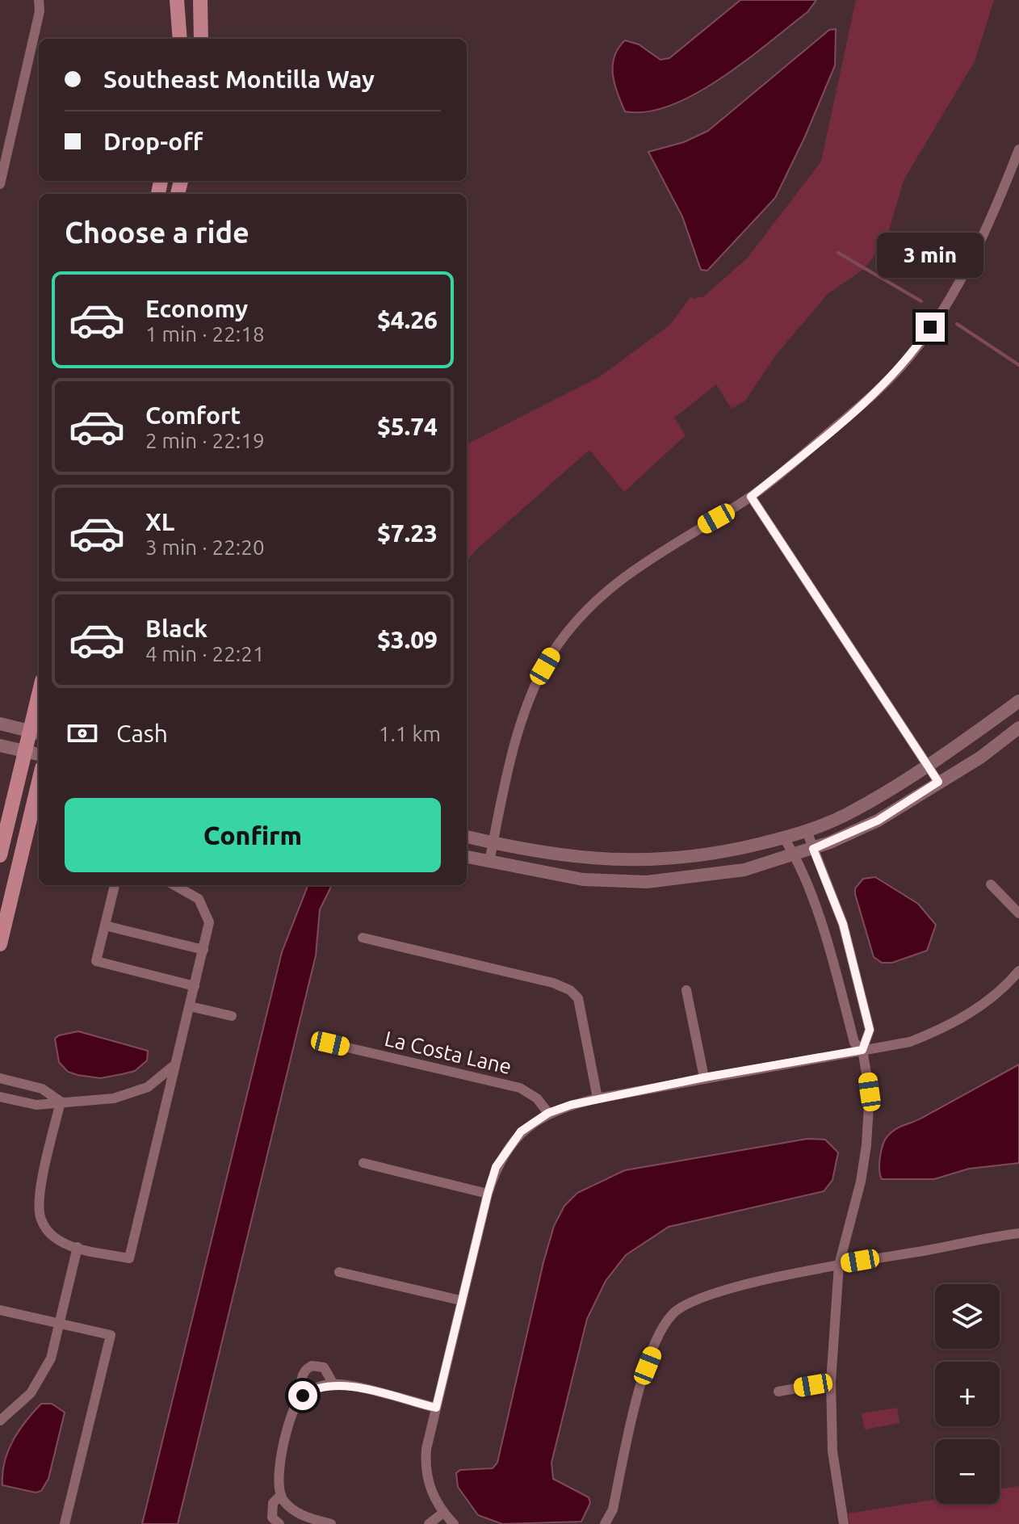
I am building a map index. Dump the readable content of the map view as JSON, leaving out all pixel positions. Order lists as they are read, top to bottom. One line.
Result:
{"streets":{"street":["La Costa Lane"]},"page":{"banner":["Southeast Montilla Way","Drop-off"],"heading":"Choose a ride","bubble":"3 min","list":[{"name":"Economy","note":"1 min · 22:18","value":"$4.26"},{"name":"Comfort","note":"2 min · 22:19","value":"$5.74"},{"name":"XL","note":"3 min · 22:20","value":"$7.23"},{"name":"Black","note":"4 min · 22:21","value":"$3.09"}],"pay":["Cash","1.1 km"],"buttons":"Confirm","map_buttons":["+","−"]}}
